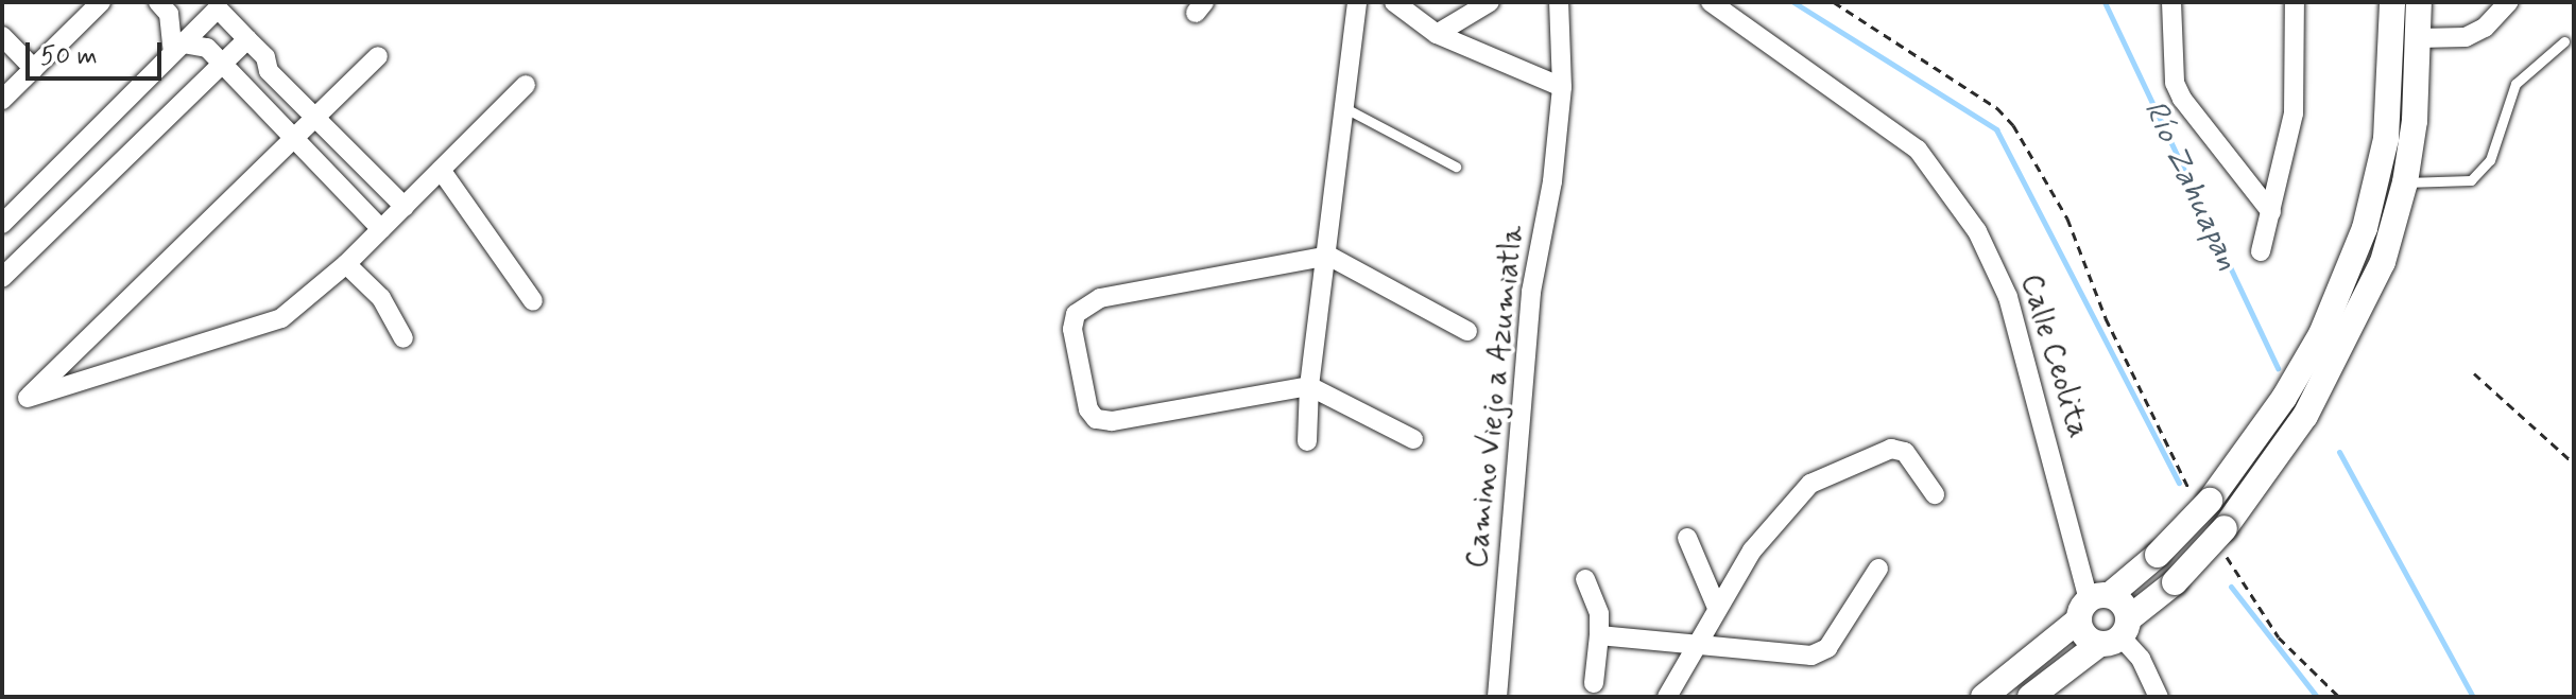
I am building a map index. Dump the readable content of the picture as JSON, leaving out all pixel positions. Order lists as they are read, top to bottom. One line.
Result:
{"streets":{"street":["Calle Ceolita","Camino Viejo a Azumiatla"]},"water":["Río Zahuapan"],"scale_bar":"50 m"}
